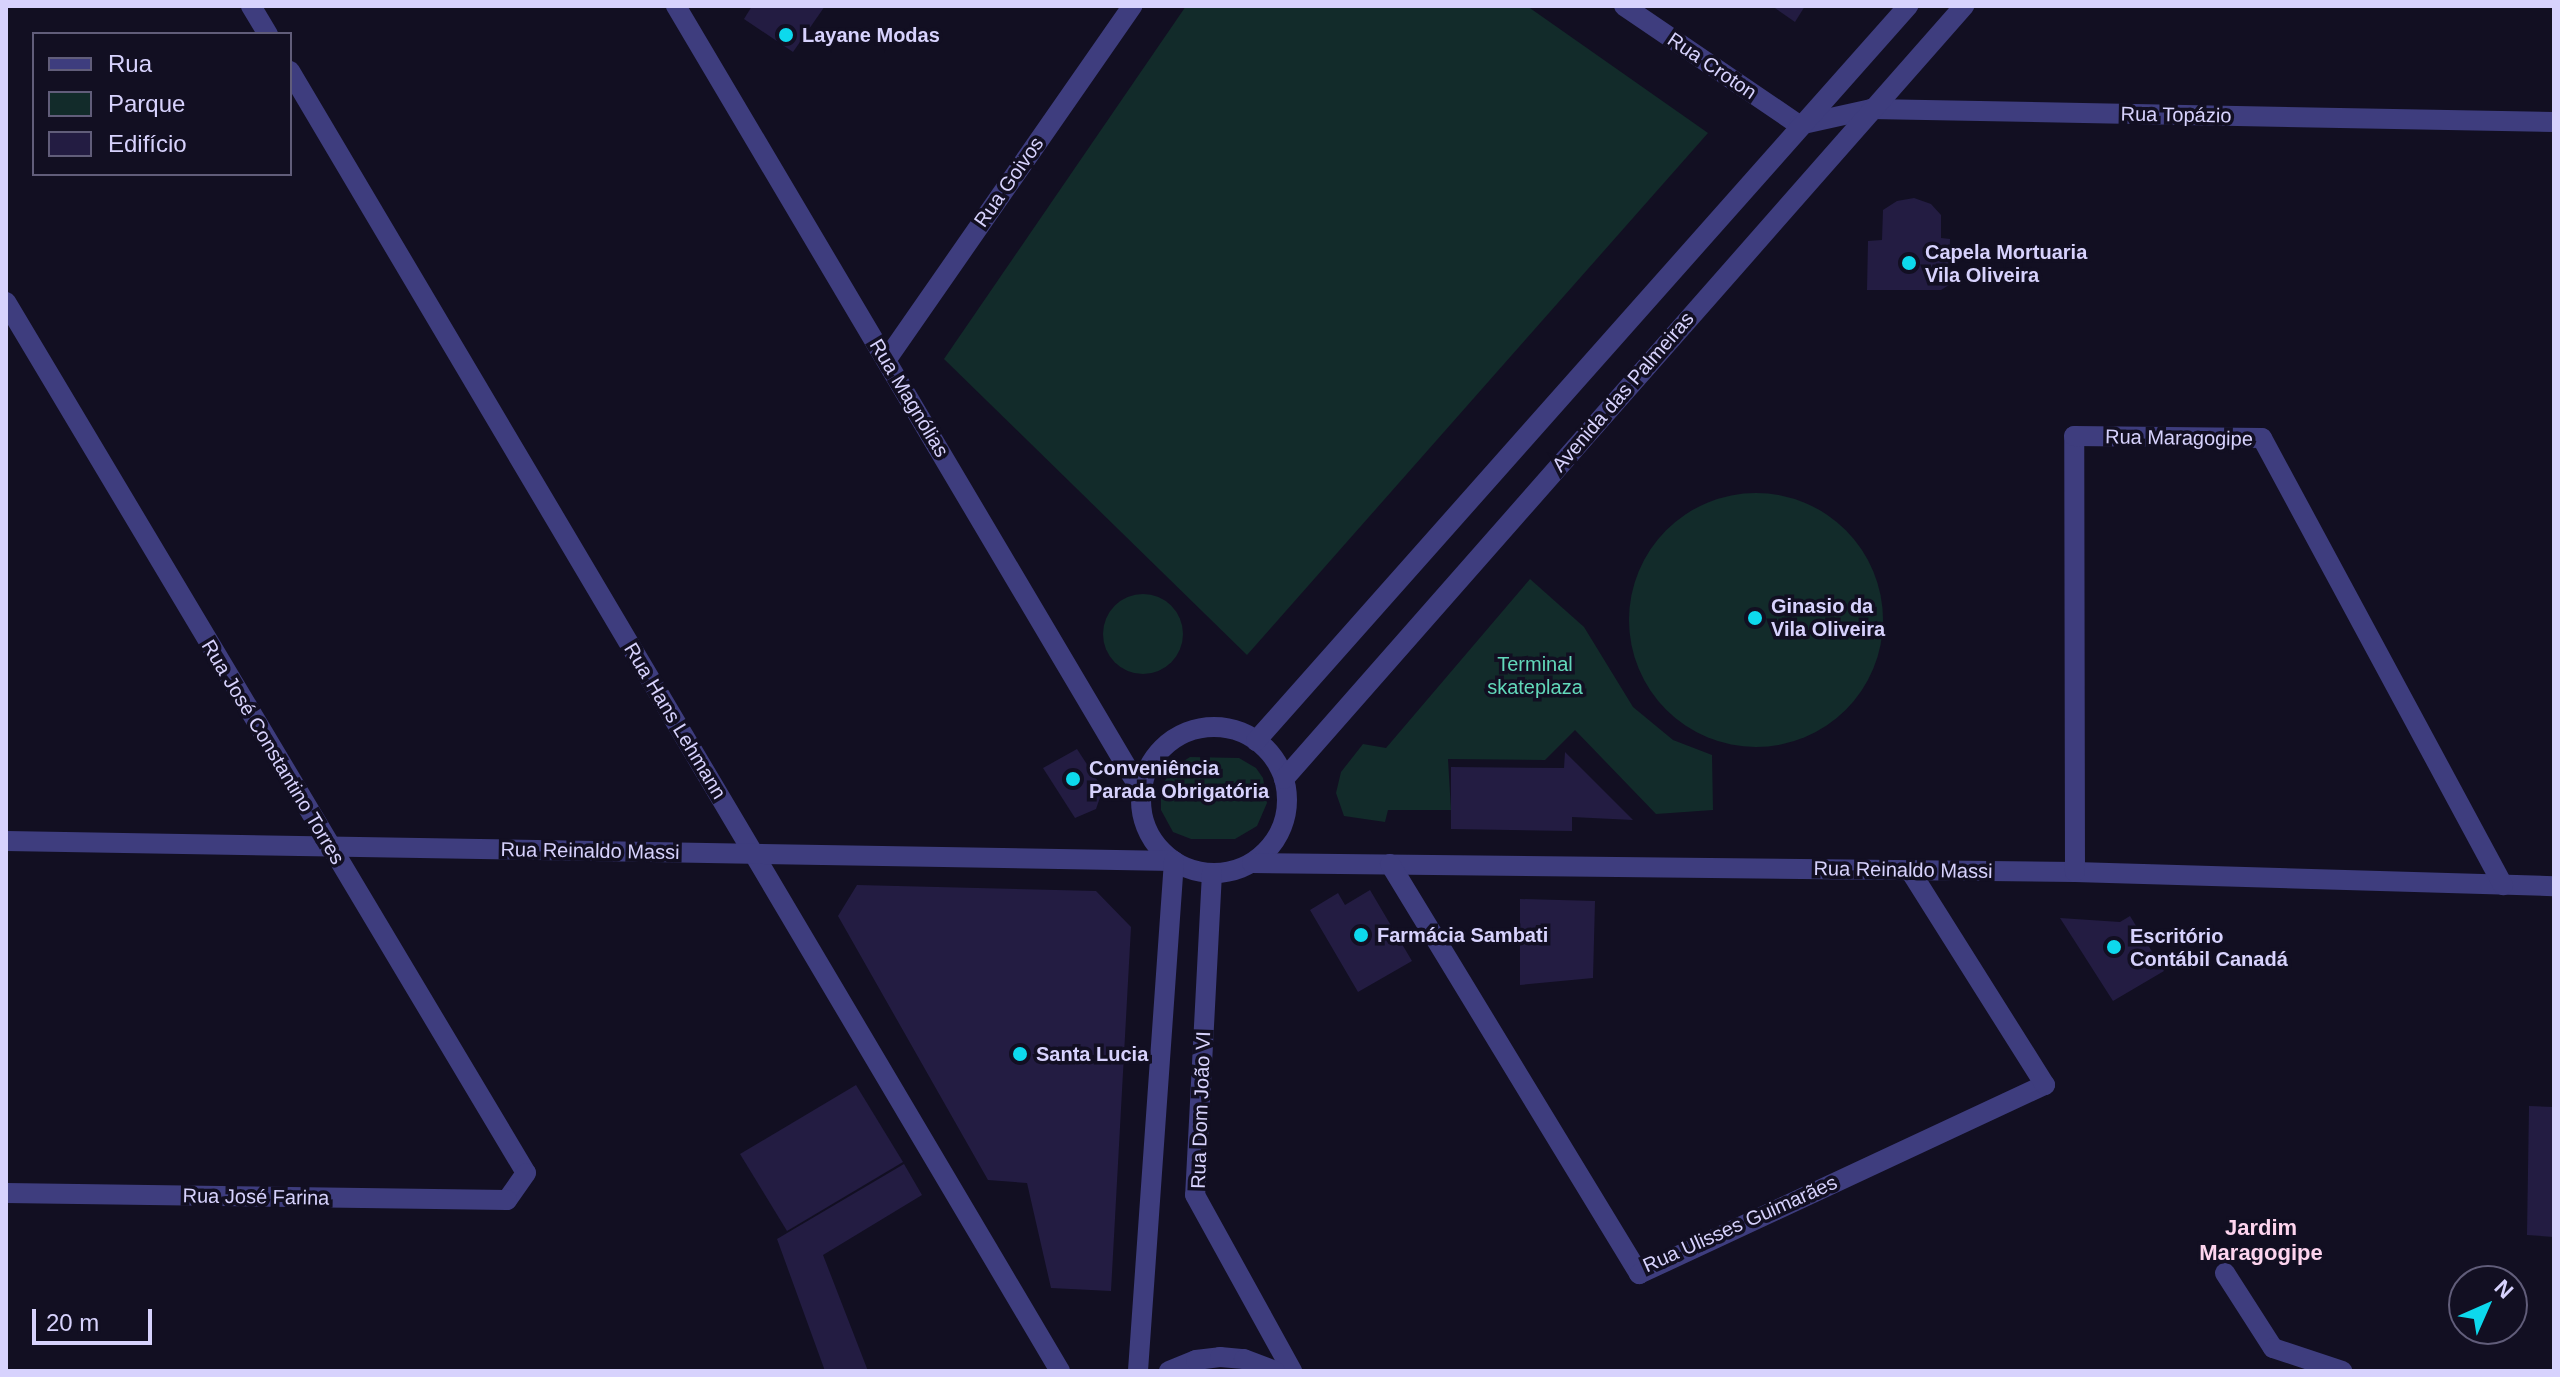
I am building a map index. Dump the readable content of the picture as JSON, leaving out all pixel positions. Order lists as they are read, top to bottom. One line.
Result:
{"streets":{"street":["Rua Croton","Rua Topázio","Rua Goivos","Avenida das Palmeiras","Rua Magnólias","Rua Maragogipe","Rua Hans Lehmann","Rua José Constantino Torres","Rua Reinaldo Massi","Rua Dom João VI","Rua José Farina","Rua Ulisses Guimarães"]},"crossings":[["Rua Croton","Rua Topázio"],["Rua Topázio","Avenida das Palmeiras"],["Rua Goivos","Rua Magnólias"],["Avenida das Palmeiras","Rua Magnólias"],["Avenida das Palmeiras","Rua Reinaldo Massi"],["Avenida das Palmeiras","Rua Dom João VI"],["Rua Magnólias","Rua Reinaldo Massi"],["Rua Magnólias","Rua Dom João VI"],["Rua Maragogipe","Rua Reinaldo Massi"],["Rua Hans Lehmann","Rua Reinaldo Massi"],["Rua José Constantino Torres","Rua Reinaldo Massi"],["Rua José Constantino Torres","Rua José Farina"],["Rua Reinaldo Massi","Rua Dom João VI"],["Rua Reinaldo Massi","Rua Ulisses Guimarães"]],"districts":["Jardim Maragogipe"],"parks":["Terminal skateplaza"],"places":["Layane Modas","Capela Mortuaria Vila Oliveira","Ginasio da Vila Oliveira","Conveniência Parada Obrigatória","Farmácia Sambati","Escritório Contábil Canadá","Santa Lucia"],"legend":["Rua","Parque","Edifício"],"scale_bar":"20 m","north":"top right"}
